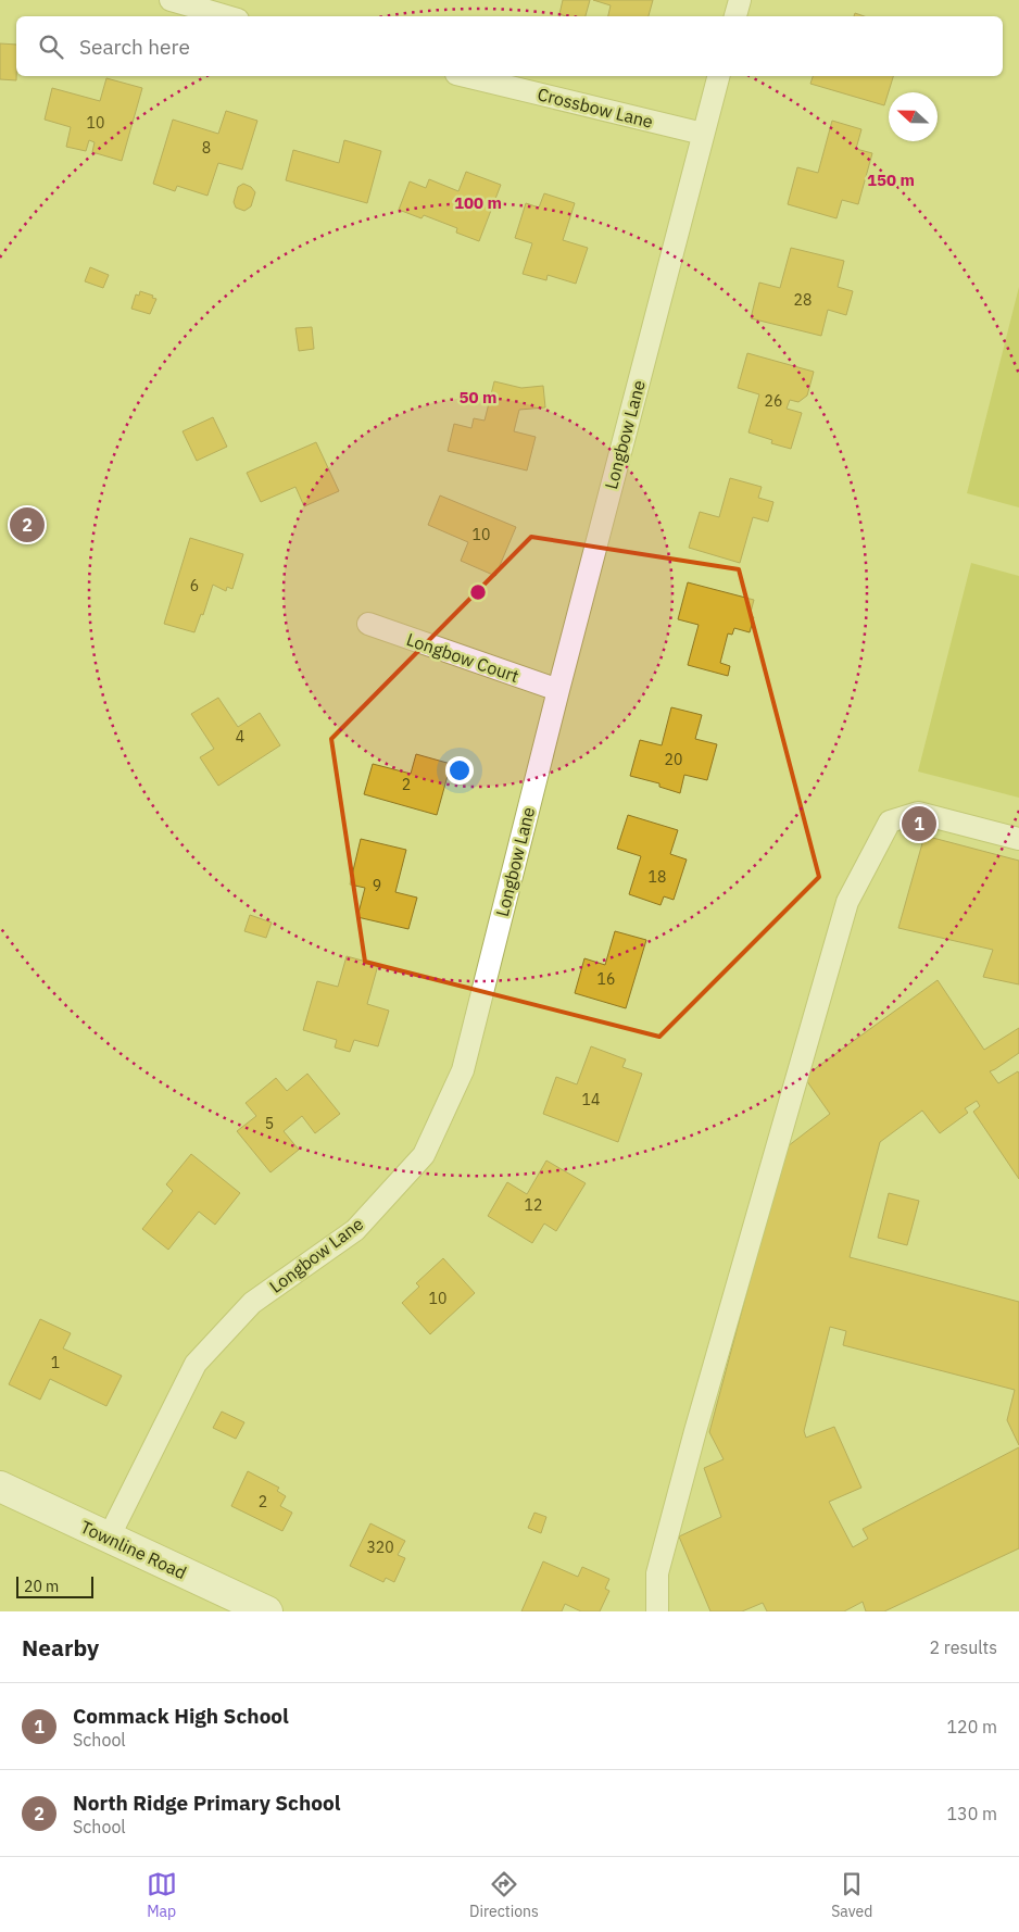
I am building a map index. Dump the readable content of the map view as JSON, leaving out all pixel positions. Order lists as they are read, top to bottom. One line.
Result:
{"streets":{"main road":["Townline Road"],"street":["Crossbow Lane","Longbow Lane","Longbow Court"]},"crossings":[["Crossbow Lane","Longbow Lane"],["Longbow Lane","Longbow Court"],["Longbow Lane","Townline Road"]],"house_numbers":["10","8","28","26","10","6","4","20","2","18","9","16","14","5","12","10","1","2","320"],"scale_bar":"20 m","north":"left","page":{"search":"Search here","pins":["2","1"],"scale":"20 m","heading":["Nearby","2 results"],"list":[{"mark":"1","name":"Commack High School","note":"School","value":"120 m"},{"mark":"2","name":"North Ridge Primary School","note":"School","value":"130 m"}],"nav":["Map","Directions","Saved"]},"rings":["150 m","100 m","50 m"]}
